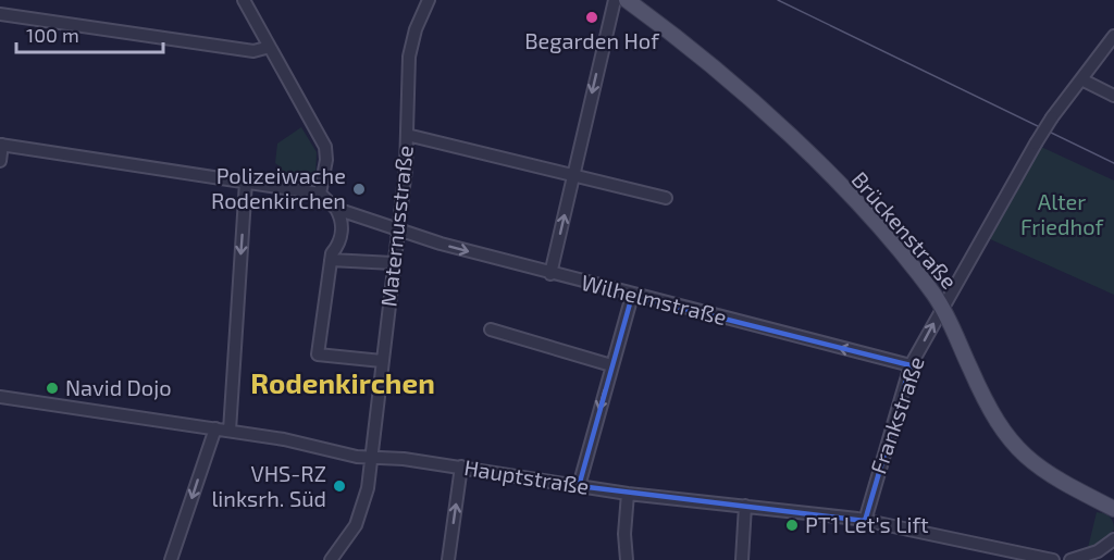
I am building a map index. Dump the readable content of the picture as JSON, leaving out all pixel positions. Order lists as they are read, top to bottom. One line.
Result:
{"streets":{"main road":["Brückenstraße"],"street":["Maternusstraße","Wilhelmstraße","Frankstraße","Hauptstraße"]},"crossings":[["Maternusstraße","Wilhelmstraße"],["Maternusstraße","Hauptstraße"],["Brückenstraße","Frankstraße"],["Wilhelmstraße","Frankstraße"],["Frankstraße","Hauptstraße"]],"districts":["Rodenkirchen"],"parks":["Alter Friedhof"],"places":["Begarden Hof","Polizeiwache Rodenkirchen","Navid Dojo","VHS-RZ linksrh. Süd","PT1 Let's Lift"],"scale_bar":"100 m"}
